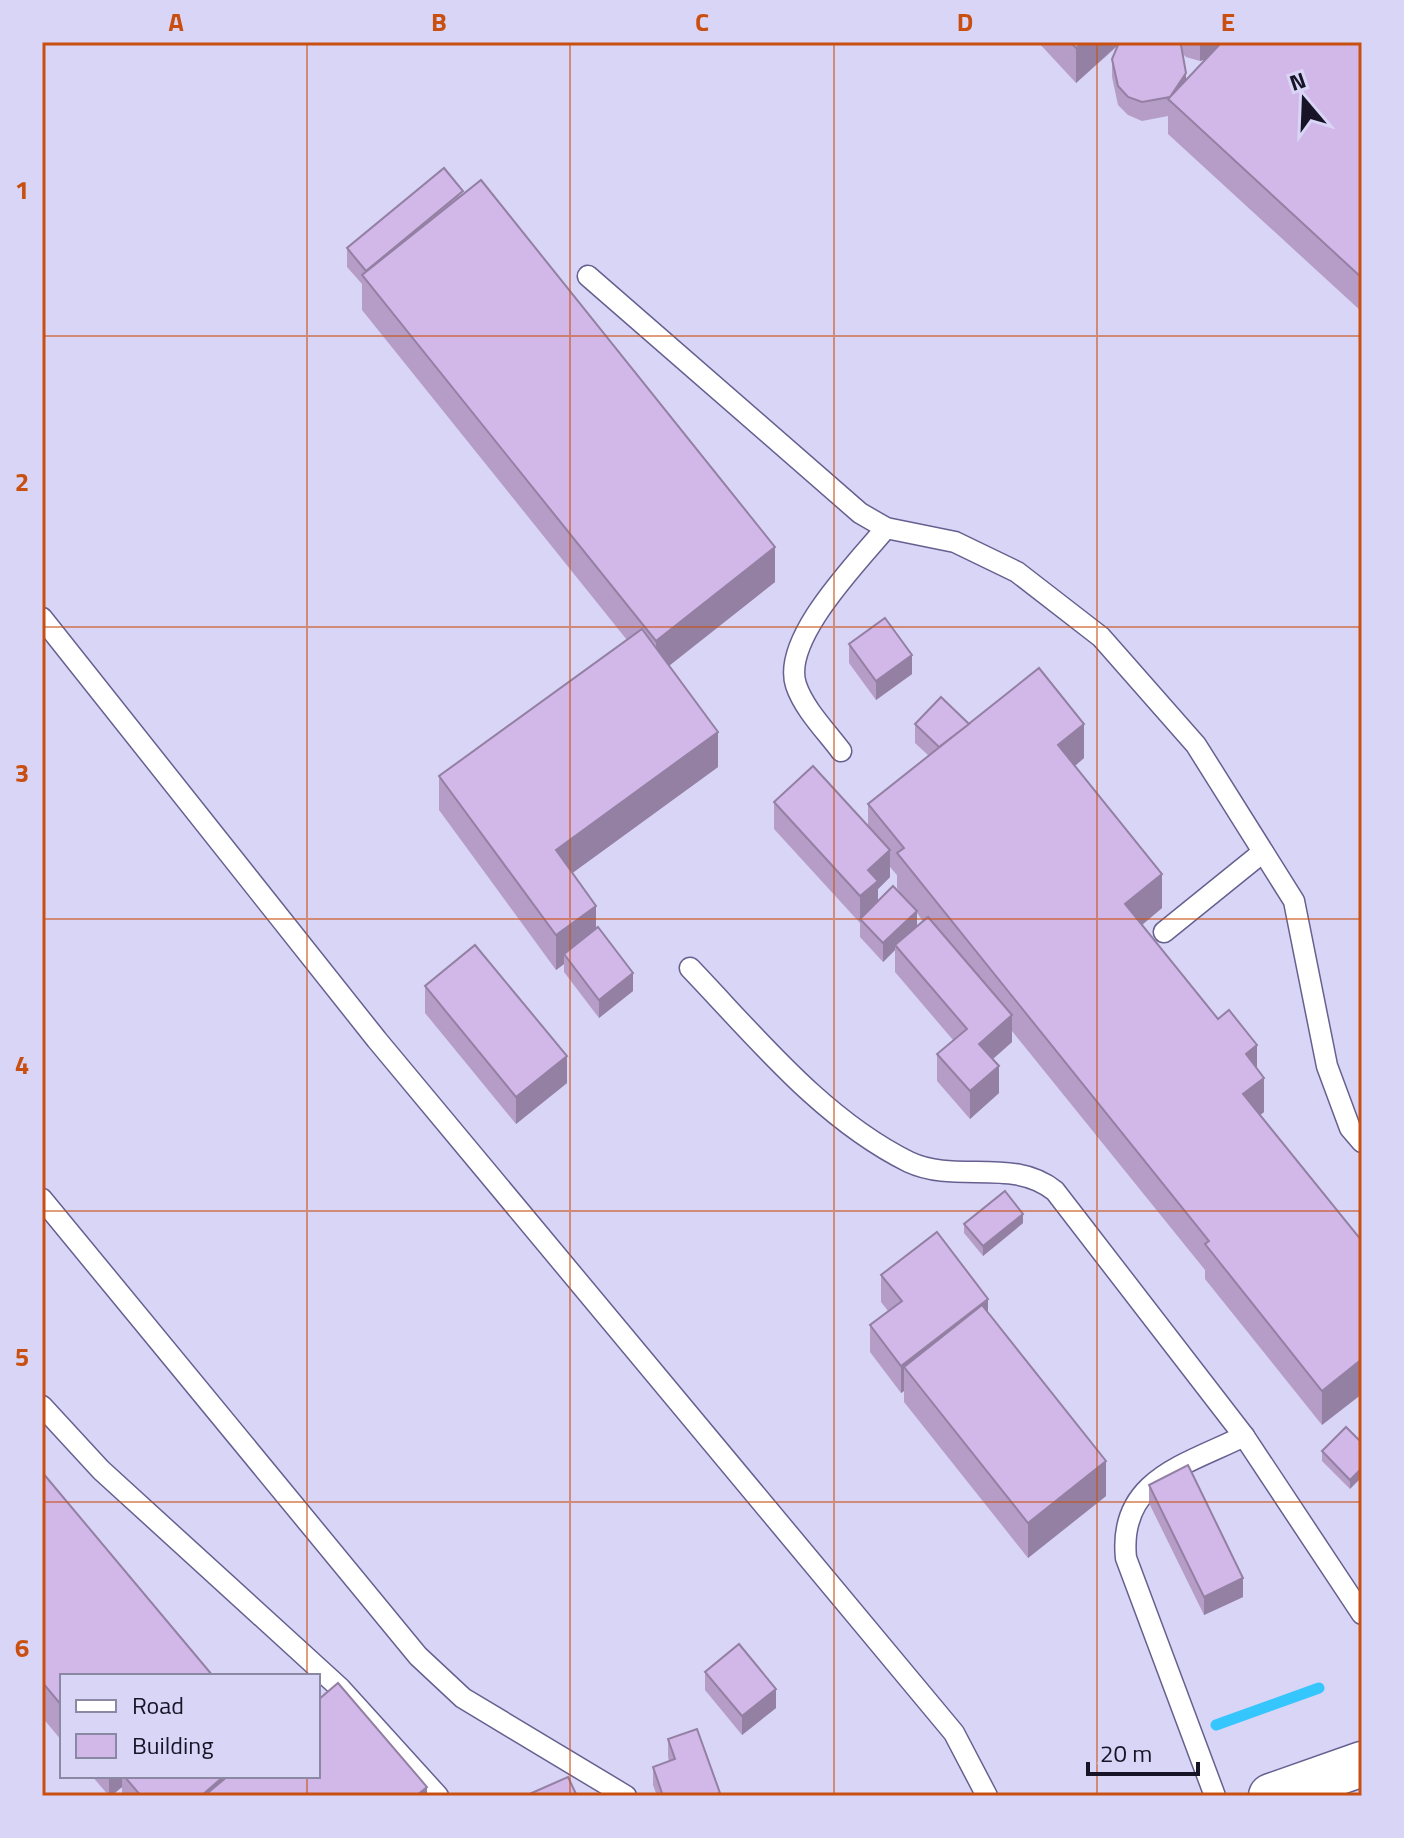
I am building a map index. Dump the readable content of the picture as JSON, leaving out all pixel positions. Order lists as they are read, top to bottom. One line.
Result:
{"legend":["Road","Building"],"scale_bar":"20 m","north":"top","grid":{"columns":["A","B","C","D","E"],"rows":["1","2","3","4","5","6"]}}
